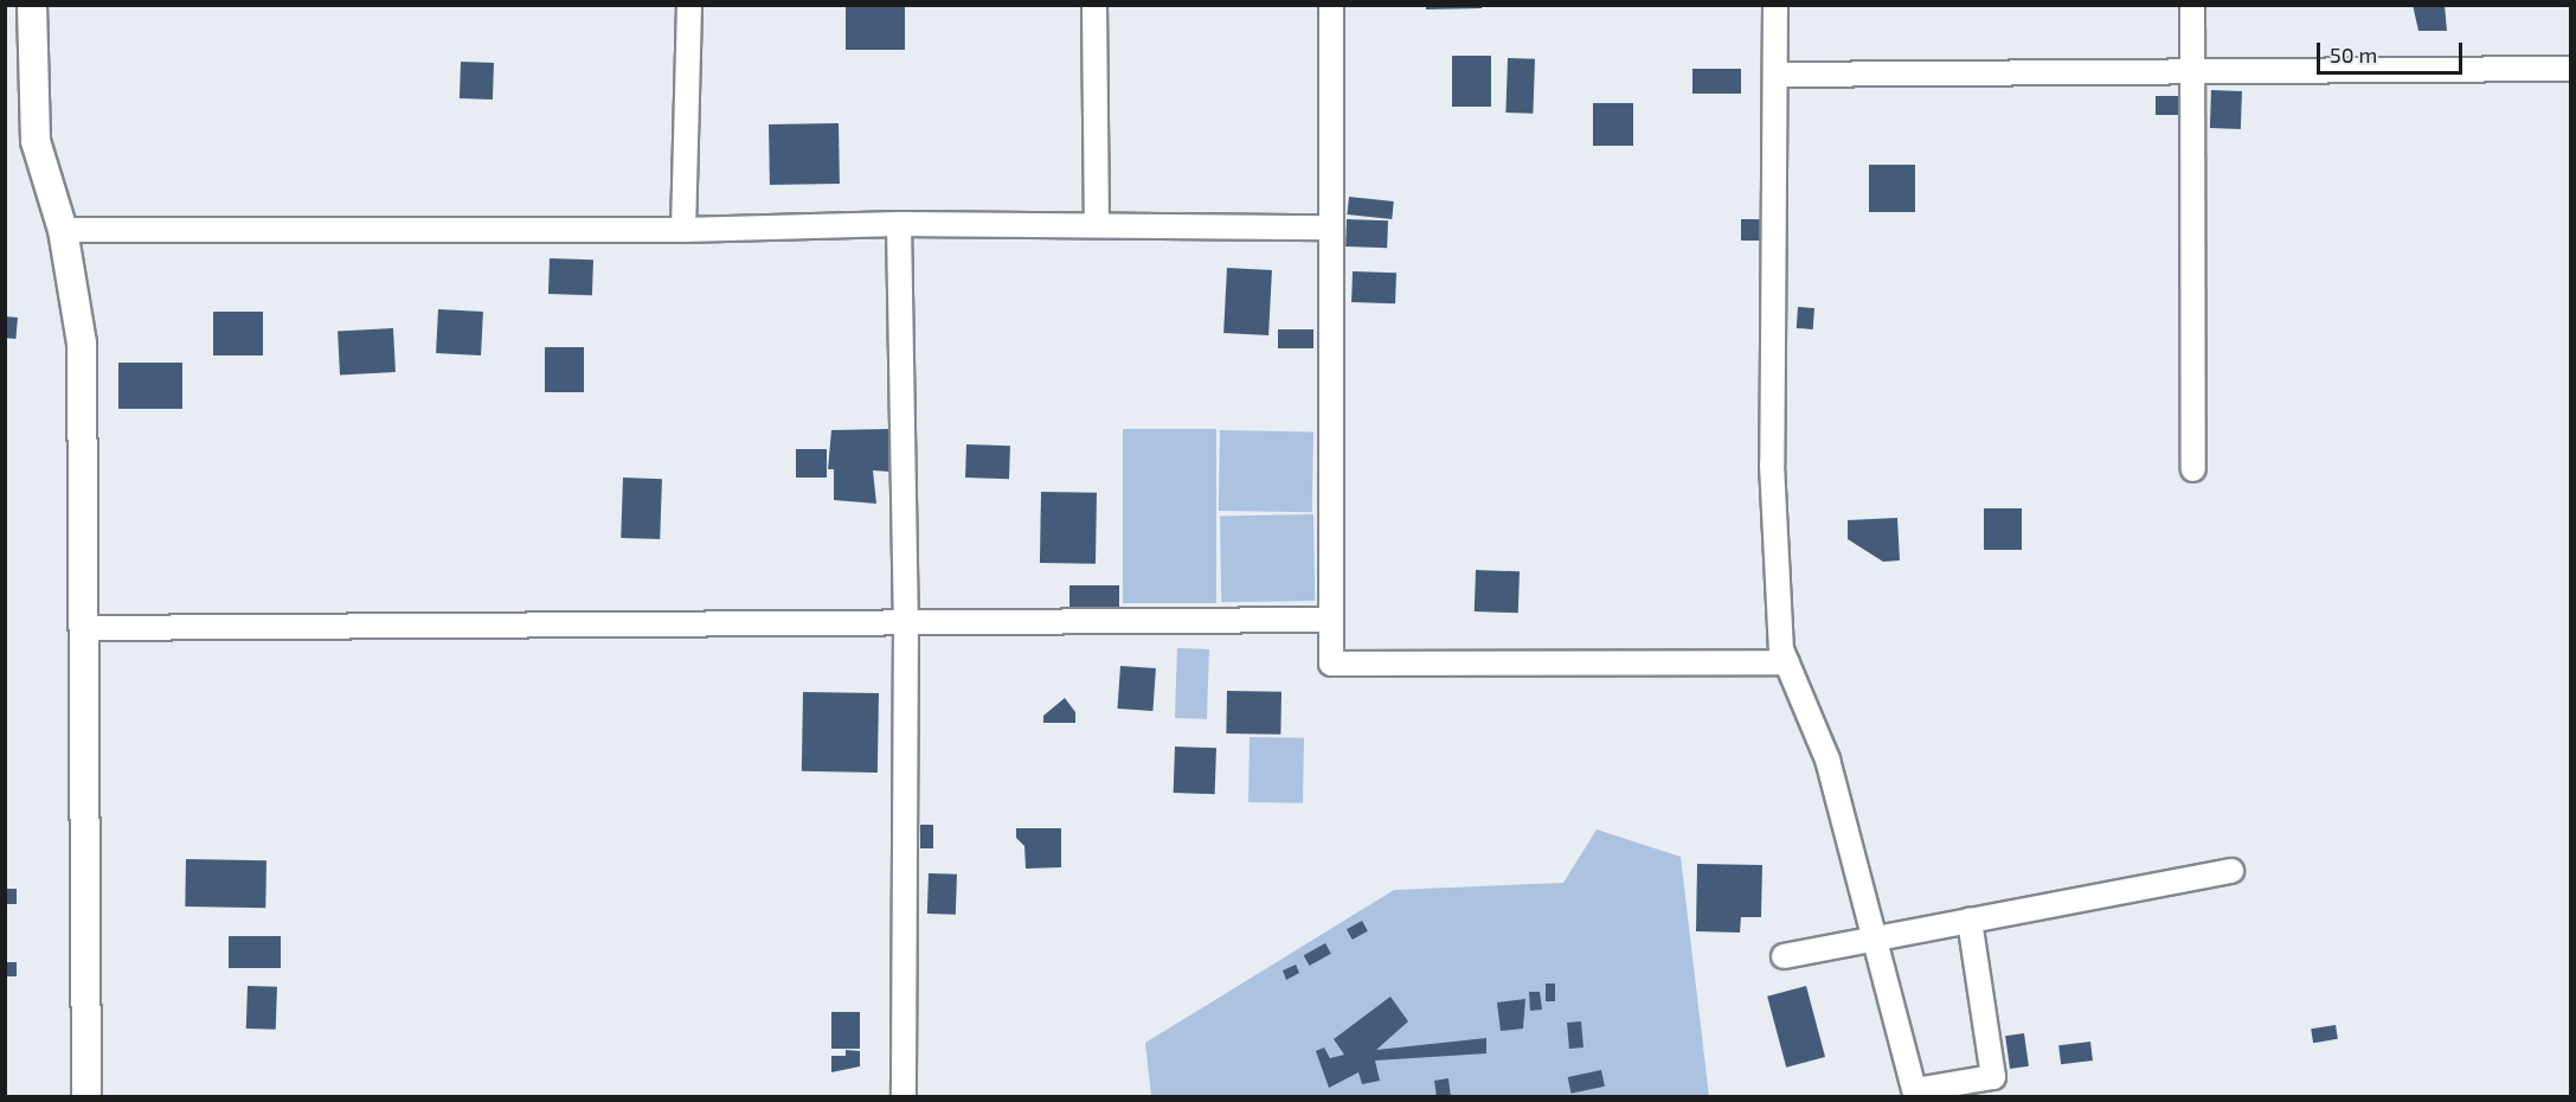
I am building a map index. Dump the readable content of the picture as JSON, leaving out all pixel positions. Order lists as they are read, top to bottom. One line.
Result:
{"scale_bar":"50 m"}
